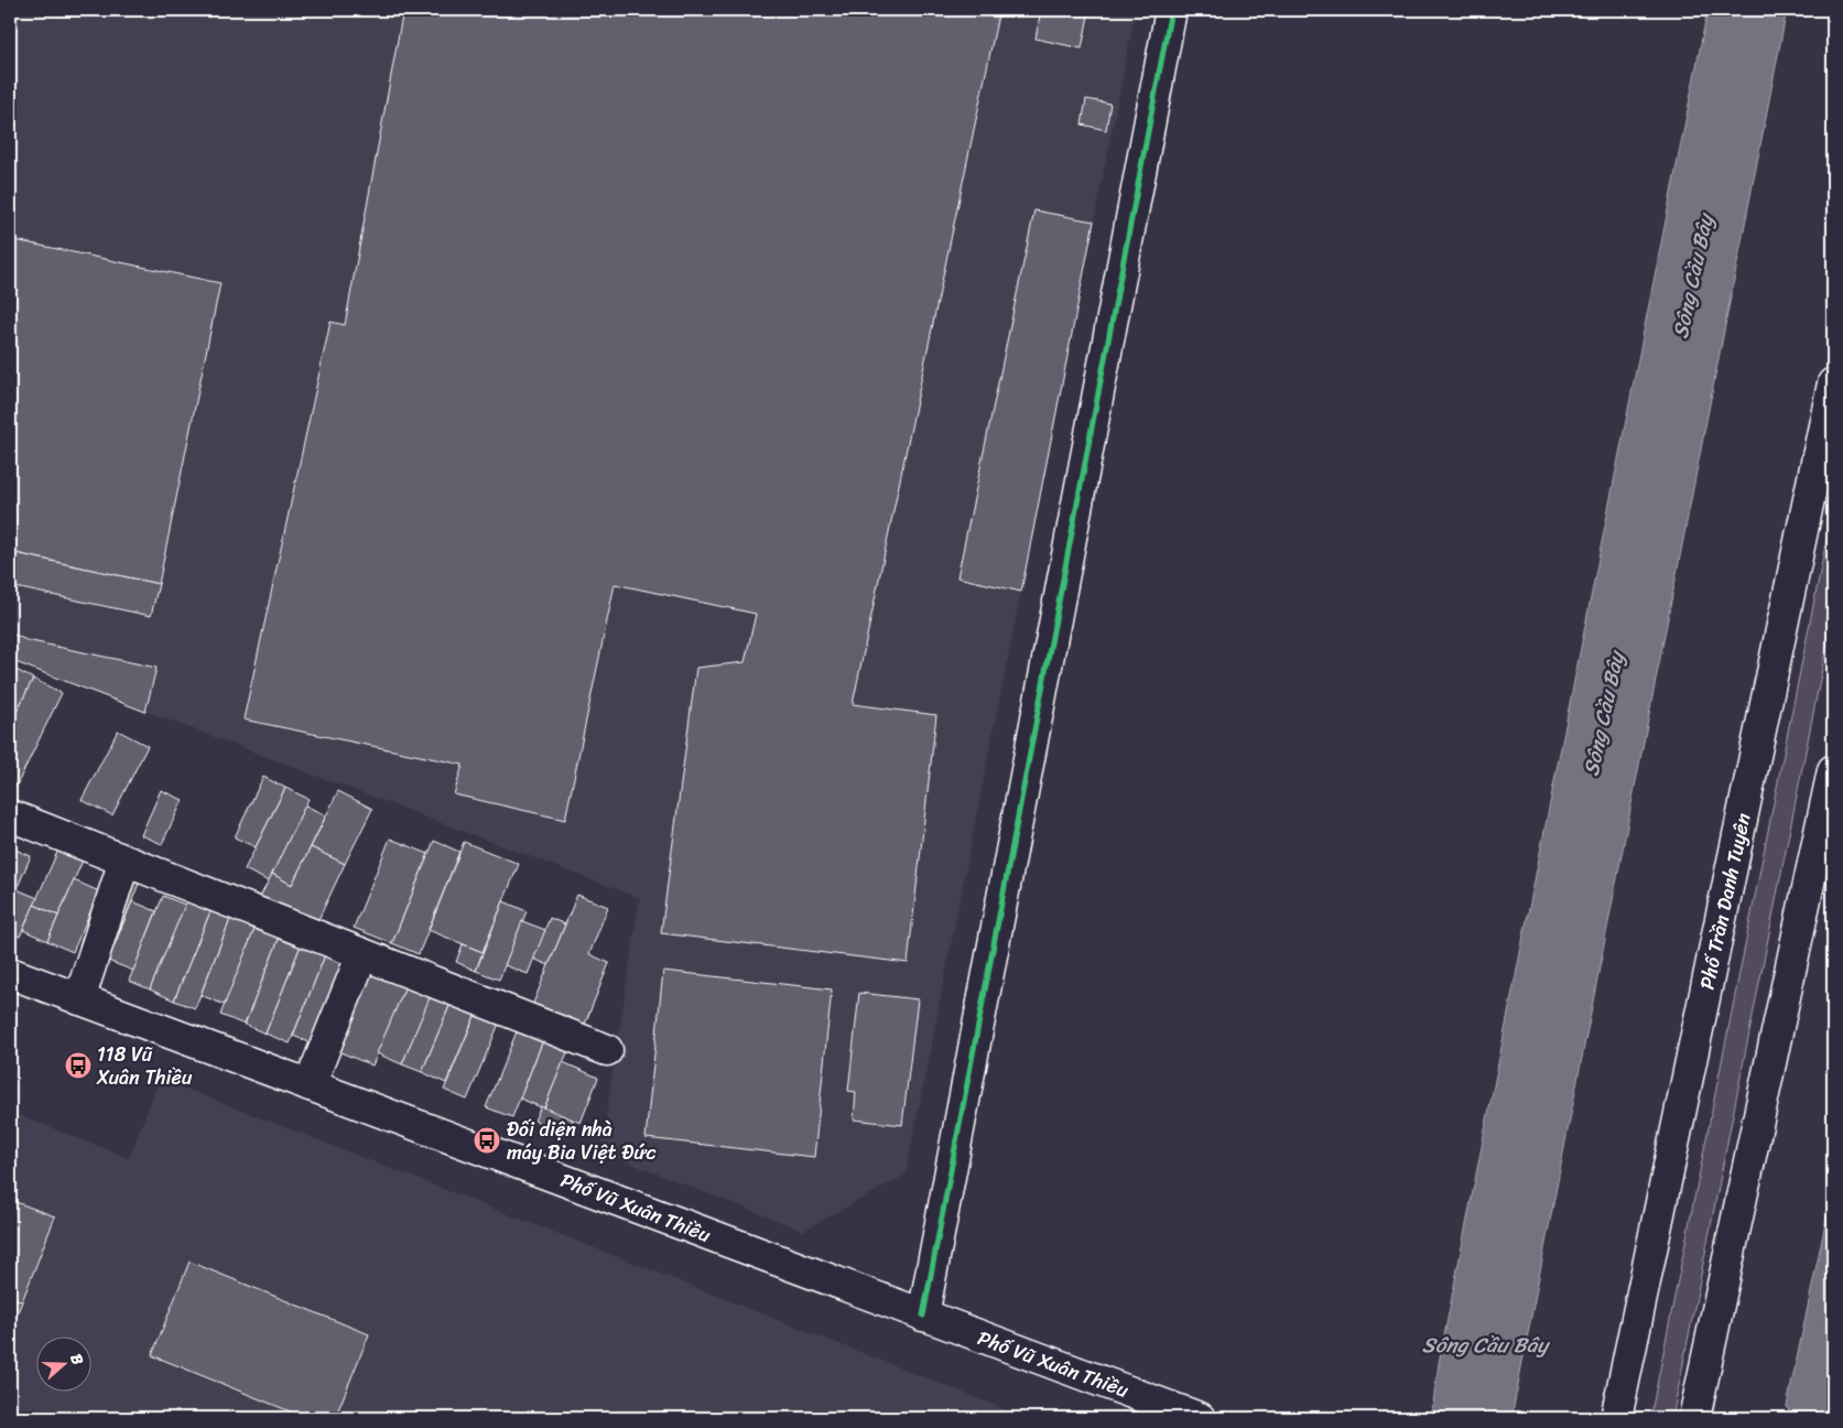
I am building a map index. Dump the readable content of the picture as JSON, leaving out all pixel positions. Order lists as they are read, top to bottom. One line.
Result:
{"streets":{"main road":["Phố Trần Danh Tuyên","Phố Vũ Xuân Thiều"]},"water":["Sông Cầu Bây"],"places":{"bus stop":["118 Vũ Xuân Thiều","Đối diện nhà máy Bia Việt Đức"]},"north":"right"}
